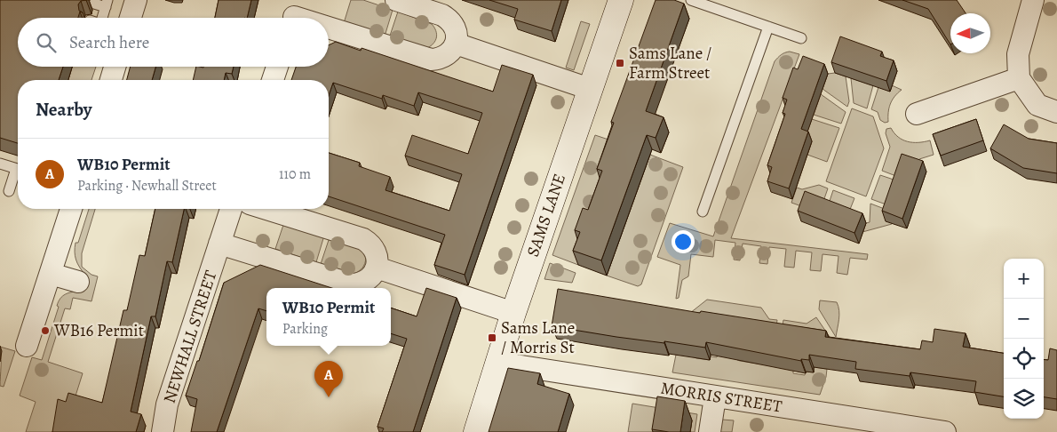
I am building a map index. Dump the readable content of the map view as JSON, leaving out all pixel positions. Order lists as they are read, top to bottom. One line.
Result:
{"streets":{"street":["SAMS LANE","NEWHALL STREET","MORRIS STREET"]},"crossings":[["SAMS LANE","MORRIS STREET"]],"places":{"transit":["Sams Lane / Farm Street","Sams Lane / Morris St"],"other":["WB16 Permit"]},"north":"left","page":{"search":"Search here","heading":"Nearby","list":[{"mark":"A","name":"WB10 Permit","note":"Parking · Newhall Street","value":"110 m"}],"map_buttons":["+","−"],"popup":["WB10 Permit","Parking"],"pins":"A"}}
